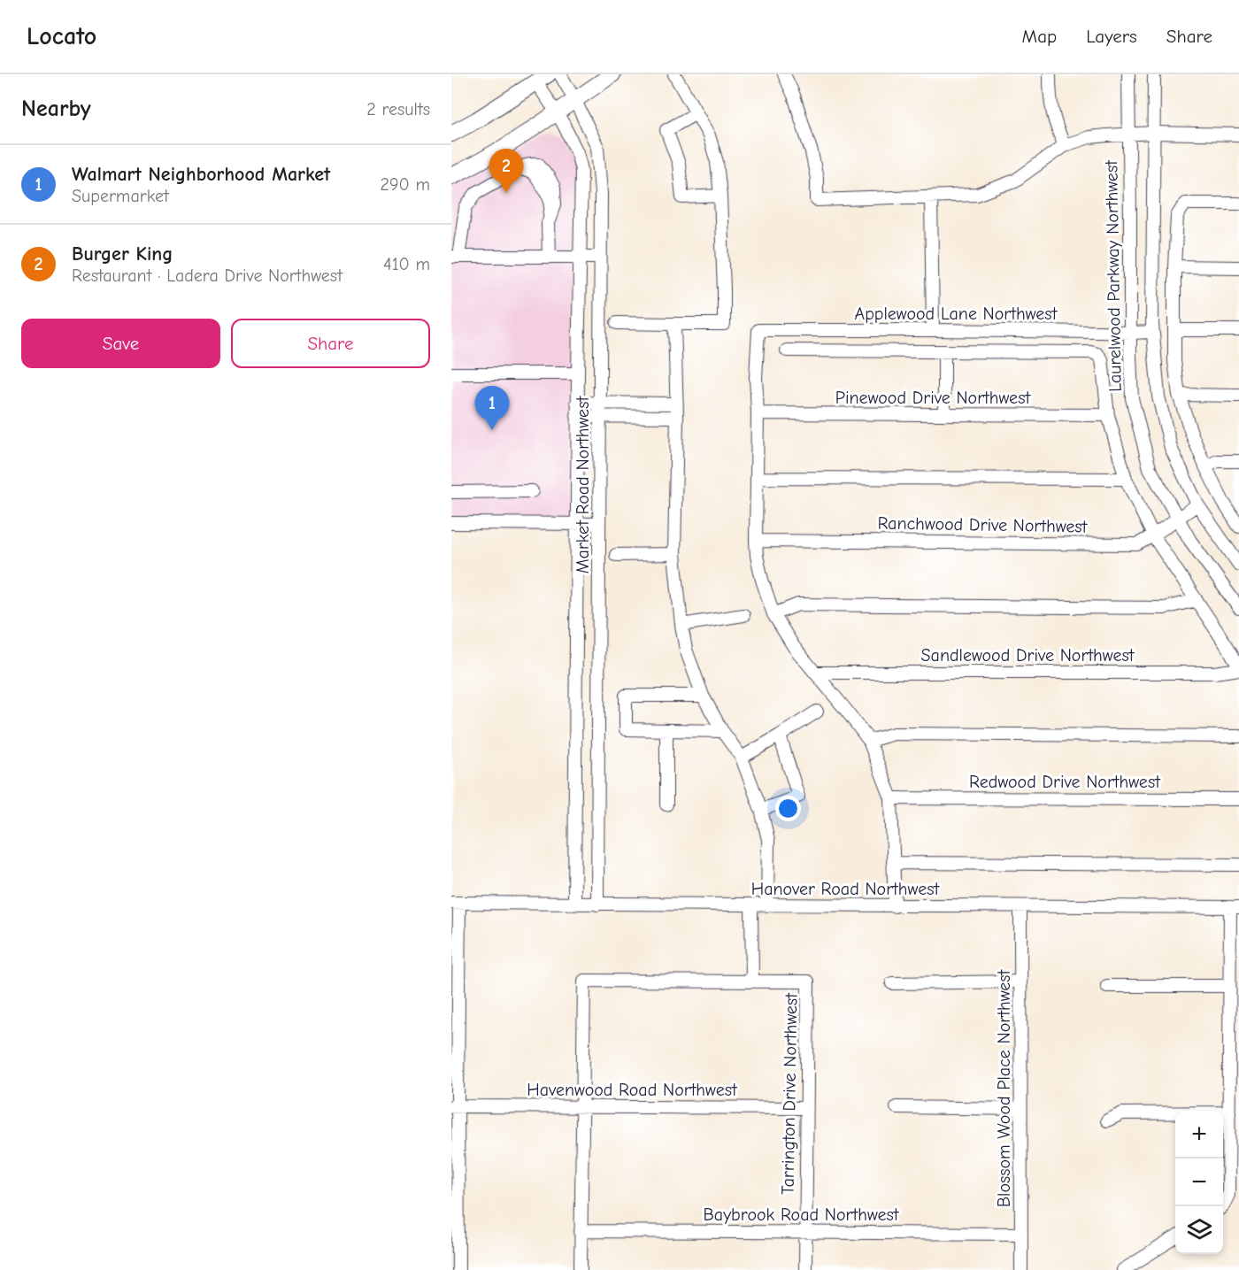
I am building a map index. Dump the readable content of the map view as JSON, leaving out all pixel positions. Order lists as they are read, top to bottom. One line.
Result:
{"streets":{"street":["Laurelwood Parkway Northwest","Applewood Lane Northwest","Pinewood Drive Northwest","Market Road Northwest","Ranchwood Drive Northwest","Sandlewood Drive Northwest","Redwood Drive Northwest","Hanover Road Northwest","Blossom Wood Place Northwest","Havenwood Road Northwest","Tarrington Drive Northwest","Baybrook Road Northwest"]},"crossings":[["Laurelwood Parkway Northwest","Applewood Lane Northwest"],["Laurelwood Parkway Northwest","Ranchwood Drive Northwest"],["Applewood Lane Northwest","Pinewood Drive Northwest"],["Market Road Northwest","Hanover Road Northwest"],["Hanover Road Northwest","Blossom Wood Place Northwest"],["Blossom Wood Place Northwest","Baybrook Road Northwest"],["Havenwood Road Northwest","Tarrington Drive Northwest"],["Tarrington Drive Northwest","Baybrook Road Northwest"]],"page":{"header":"Locato","nav":["Map","Layers","Share"],"heading":["Nearby","2 results"],"list":[{"mark":"1","name":"Walmart Neighborhood Market","note":"Supermarket","value":"290 m"},{"mark":"2","name":"Burger King","note":"Restaurant · Ladera Drive Northwest","value":"410 m"}],"pins":["2","1"],"buttons":["Save","Share"],"map_buttons":["+","−"]}}
